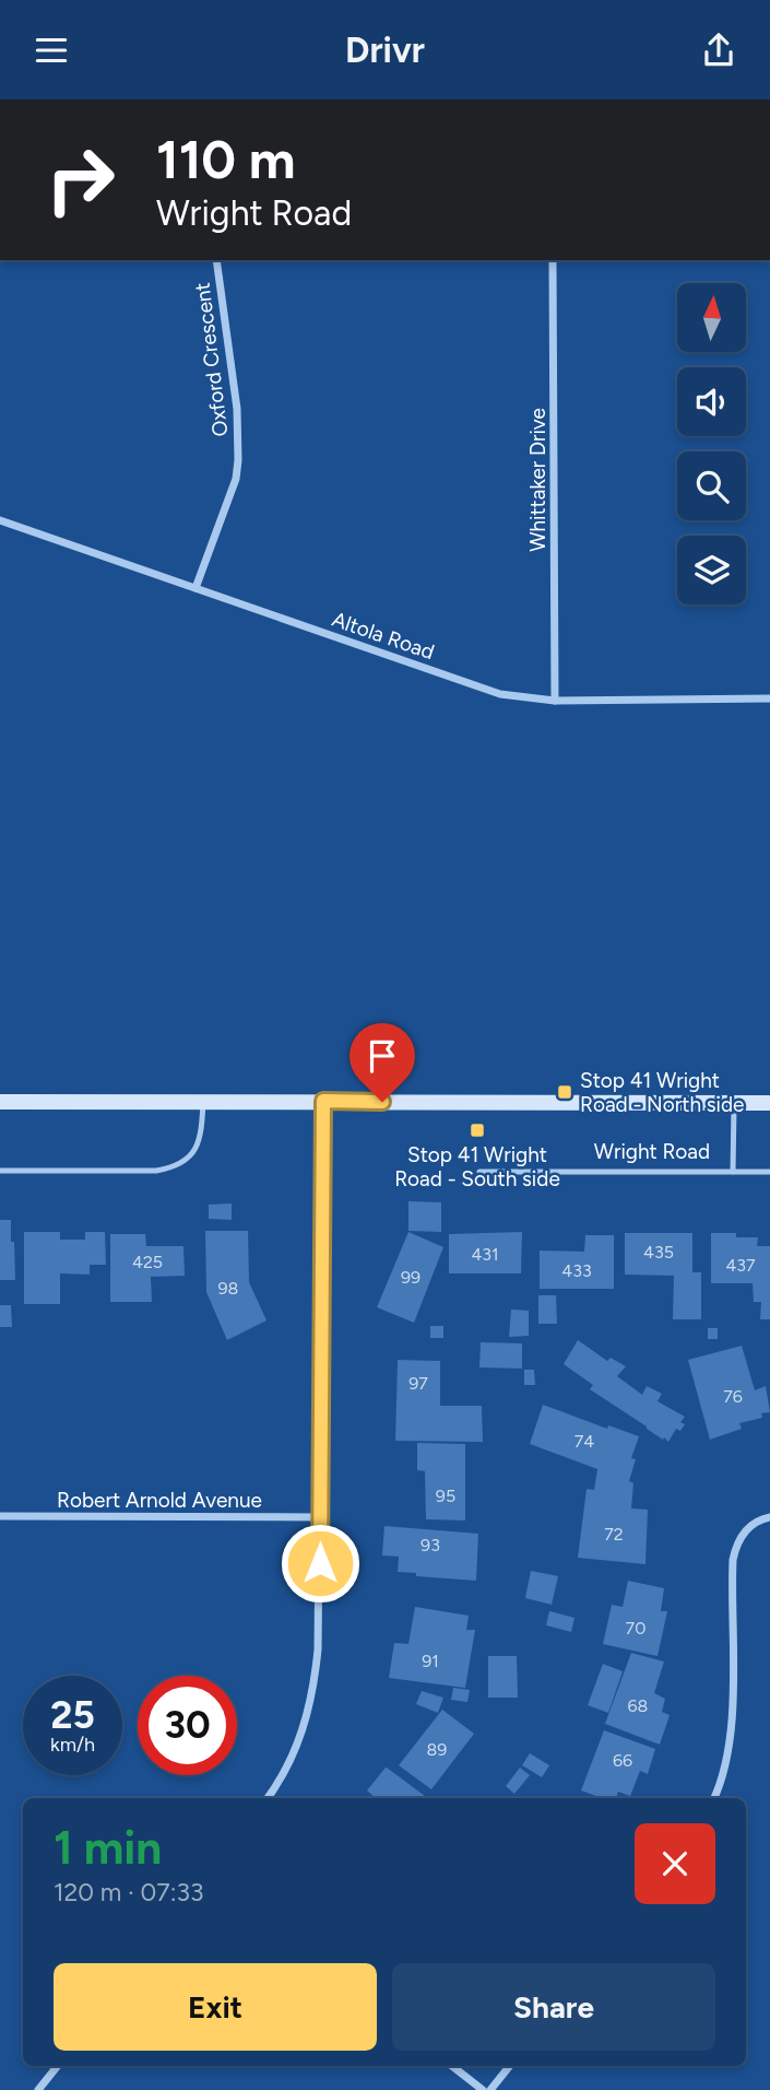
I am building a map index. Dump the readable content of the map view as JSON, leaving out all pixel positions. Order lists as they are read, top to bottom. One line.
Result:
{"streets":{"street":["Oxford Crescent","Whittaker Drive","Altola Road","Robert Arnold Avenue"],"lane":["Wright Road"]},"crossings":[["Oxford Crescent","Altola Road"],["Whittaker Drive","Altola Road"]],"places":{"transit":["Stop 41 Wright Road - North side","Stop 41 Wright Road - South side"]},"house_numbers":["435","431","425","437","433","99","98","97","76","74","95","72","93","70","91","68","89","66"],"north":"top","page":{"header":"Drivr","turn":["110 m","Wright Road"],"speed":"25 km/h","limit":"30","heading":["1 min","120 m · 07:33"],"buttons":["Exit","Share"]}}
